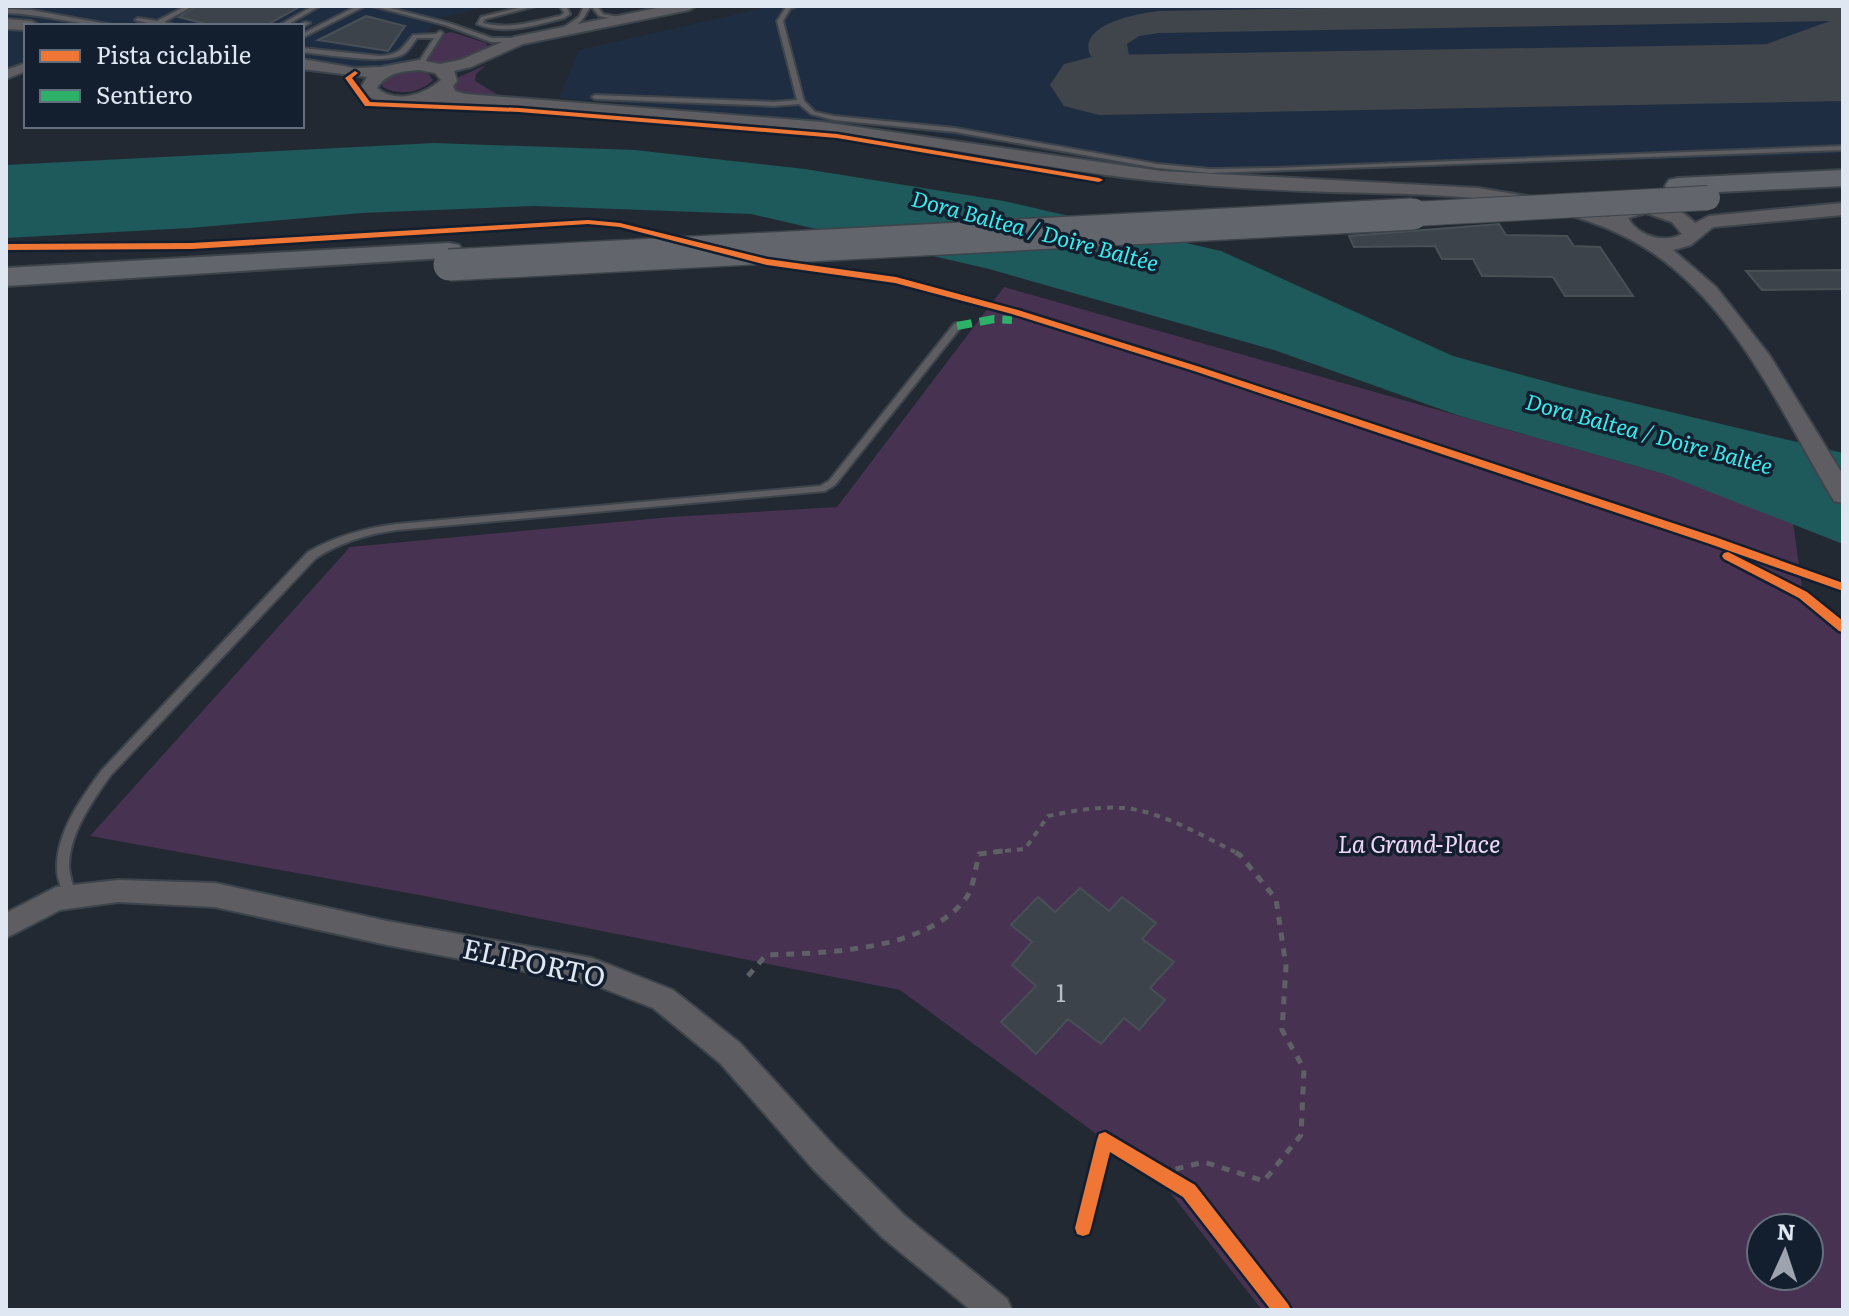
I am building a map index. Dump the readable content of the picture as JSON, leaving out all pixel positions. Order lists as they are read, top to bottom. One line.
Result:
{"streets":{"street":["ELIPORTO"]},"water":["Dora Baltea / Doire Baltée"],"parks":["La Grand-Place"],"house_numbers":["1"],"legend":["Pista ciclabile","Sentiero"],"north":"top"}
